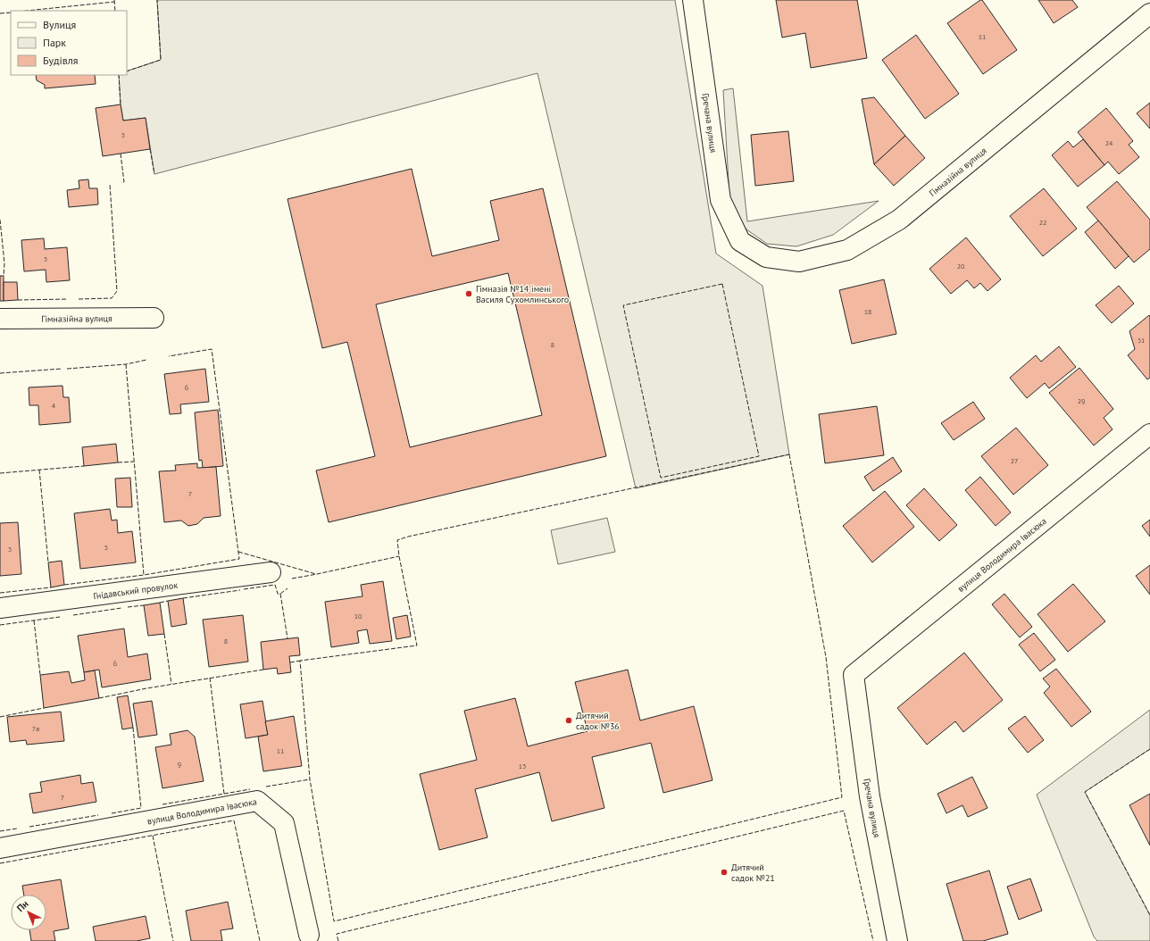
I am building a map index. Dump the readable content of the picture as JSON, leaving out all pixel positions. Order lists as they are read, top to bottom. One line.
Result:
{"streets":{"street":["Гречана вулиця","Гімназійна вулиця","вулиця Володимира Івасюка","Гнідавський провулок"]},"crossings":[["Гречана вулиця","Гімназійна вулиця"],["Гречана вулиця","вулиця Володимира Івасюка"]],"places":["Гімназія №14 імені Василя Сухомлинського","Дитячий садок №36","Дитячий садок №21"],"house_numbers":["11","5","24","22","3","20","18","31","8","6","29","4","27","7","5","3","10","8","6","7а","11","9","13","7"],"legend":["Вулиця","Парк","Будівля"],"north":"top left"}
